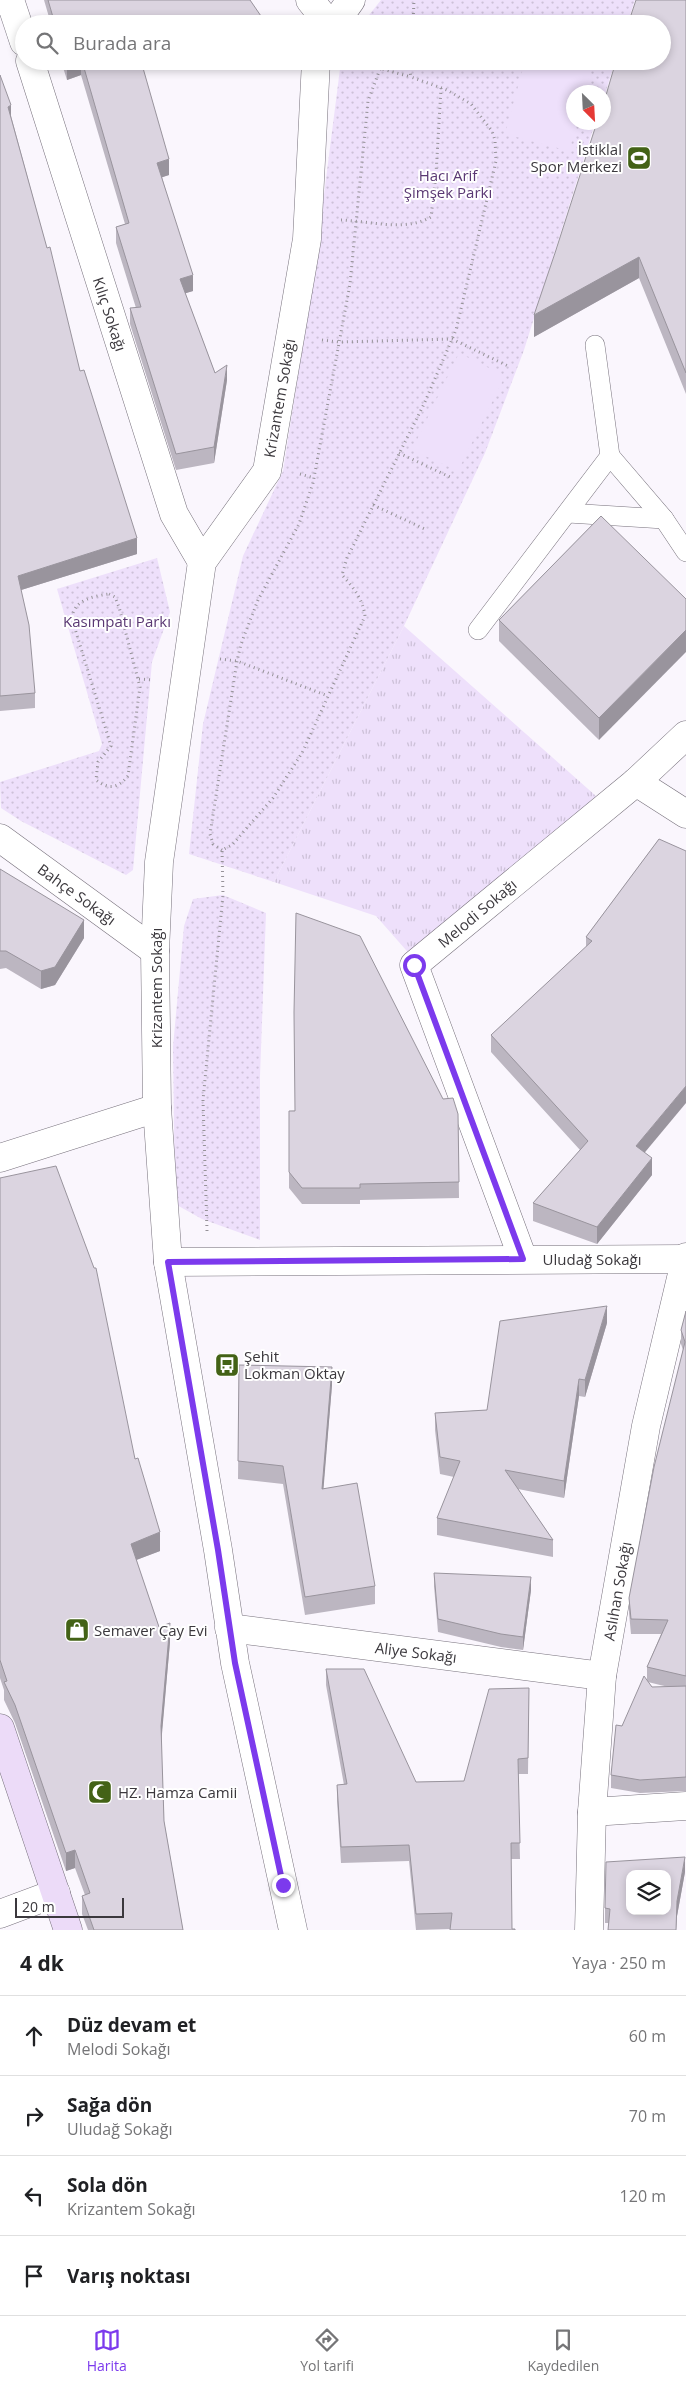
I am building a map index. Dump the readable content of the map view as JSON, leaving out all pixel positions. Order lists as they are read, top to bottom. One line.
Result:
{"streets":{"street":["Kılıç Sokağı","Krizantem Sokağı","Bahçe Sokağı","Melodi Sokağı","Uludağ Sokağı","Aslıhan Sokağı","Aliye Sokağı"]},"crossings":[["Kılıç Sokağı","Krizantem Sokağı"],["Krizantem Sokağı","Bahçe Sokağı"],["Krizantem Sokağı","Uludağ Sokağı"],["Krizantem Sokağı","Aliye Sokağı"],["Melodi Sokağı","Uludağ Sokağı"],["Uludağ Sokağı","Aslıhan Sokağı"],["Aslıhan Sokağı","Aliye Sokağı"]],"parks":["Hacı Arif Şimşek Parkı","Kasımpatı Parkı"],"places":{"sports":["İstiklal Spor Merkezi"],"bus stop":["Şehit Lokman Oktay"],"shop":["Semaver Çay Evi"],"mosque":["HZ. Hamza Camii"]},"scale_bar":"20 m","north":"bottom right","page":{"search":"Burada ara","scale":"20 m","heading":["4 dk","Yaya · 250 m"],"list":[["Düz devam et","Melodi Sokağı","60 m"],["Sağa dön","Uludağ Sokağı","70 m"],["Sola dön","Krizantem Sokağı","120 m"],"Varış noktası"],"nav":["Harita","Yol tarifi","Kaydedilen"]}}
